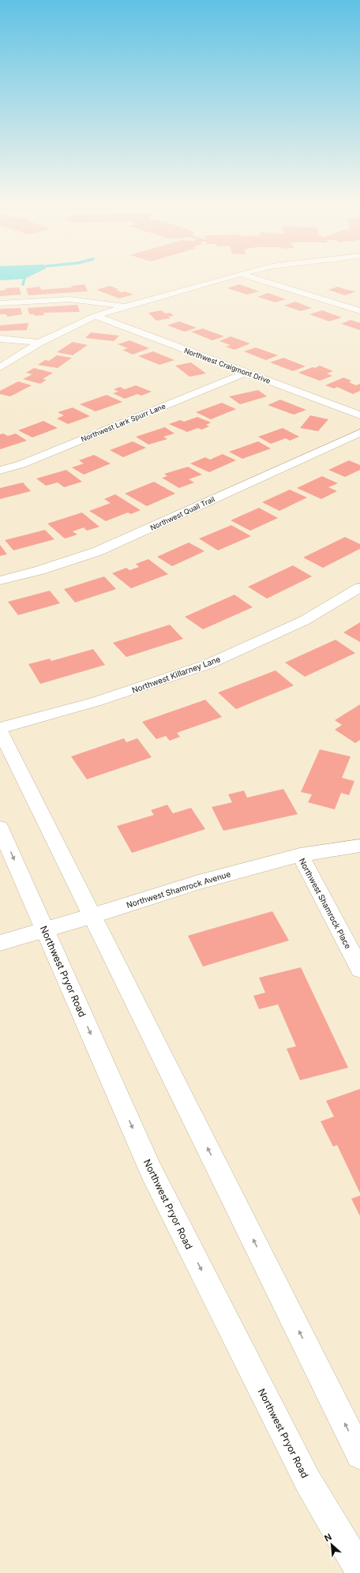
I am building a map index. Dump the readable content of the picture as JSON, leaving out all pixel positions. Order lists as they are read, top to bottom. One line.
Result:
{"streets":{"street":["Northwest Craigmont Drive","Northwest Lark Spurr Lane","Northwest Quail Trail","Northwest Killarney Lane","Northwest Shamrock Avenue","Northwest Shamrock Place","Northwest Pryor Road"]},"crossings":[["Northwest Craigmont Drive","Northwest Lark Spurr Lane"],["Northwest Shamrock Avenue","Northwest Shamrock Place"],["Northwest Shamrock Avenue","Northwest Pryor Road"]],"north":"top left"}
